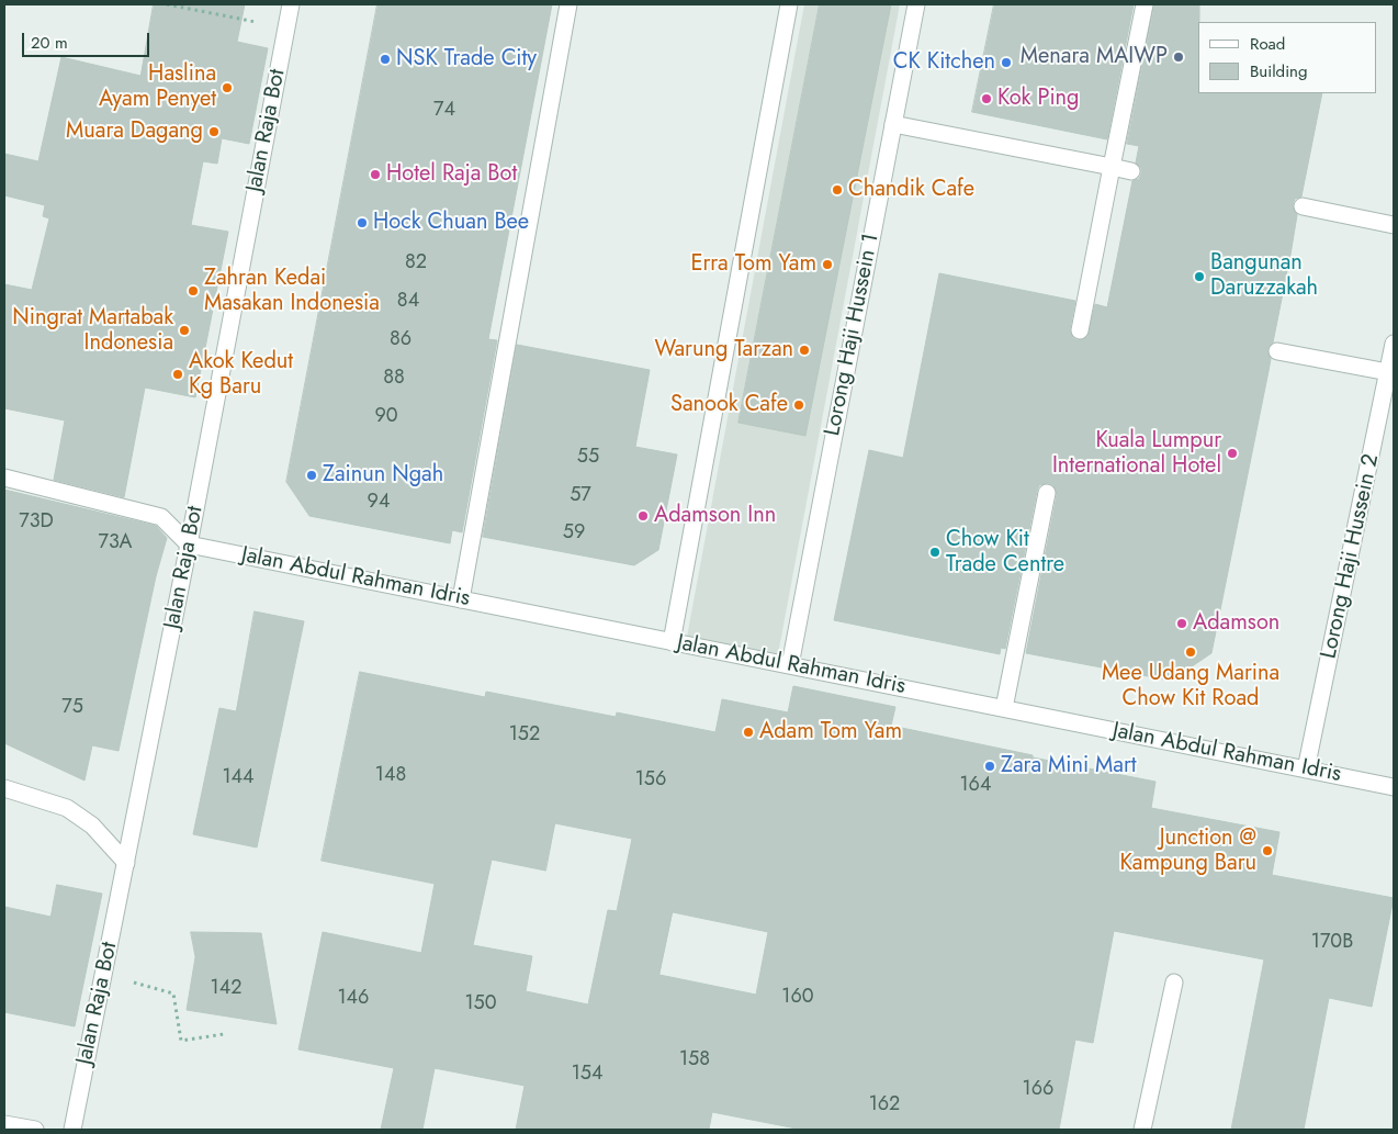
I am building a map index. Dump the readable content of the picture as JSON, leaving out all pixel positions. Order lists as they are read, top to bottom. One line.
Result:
{"streets":{"street":["Jalan Raja Bot","Lorong Haji Hussein 1","Lorong Haji Hussein 2","Jalan Abdul Rahman Idris"]},"crossings":[["Jalan Raja Bot","Jalan Abdul Rahman Idris"],["Lorong Haji Hussein 1","Jalan Abdul Rahman Idris"],["Lorong Haji Hussein 2","Jalan Abdul Rahman Idris"]],"places":["Menara MAIWP","NSK Trade City","CK Kitchen","Haslina Ayam Penyet","Kok Ping","Muara Dagang","Hotel Raja Bot","Chandik Cafe","Hock Chuan Bee","Erra Tom Yam","Bangunan Daruzzakah","Zahran Kedai Masakan Indonesia","Ningrat Martabak Indonesia","Warung Tarzan","Akok Kedut Kg Baru","Sanook Cafe","Kuala Lumpur International Hotel","Zainun Ngah","Adamson Inn","Chow Kit Trade Centre","Adamson","Mee Udang Marina Chow Kit Road","Adam Tom Yam","Zara Mini Mart","Junction @ Kampung Baru"],"house_numbers":["74","82","84","86","88","90","55","57","94","73D","59","73A","75","152","148","144","156","164","170B","142","160","146","150","158","154","166","162"],"legend":["Road","Building"],"scale_bar":"20 m"}
